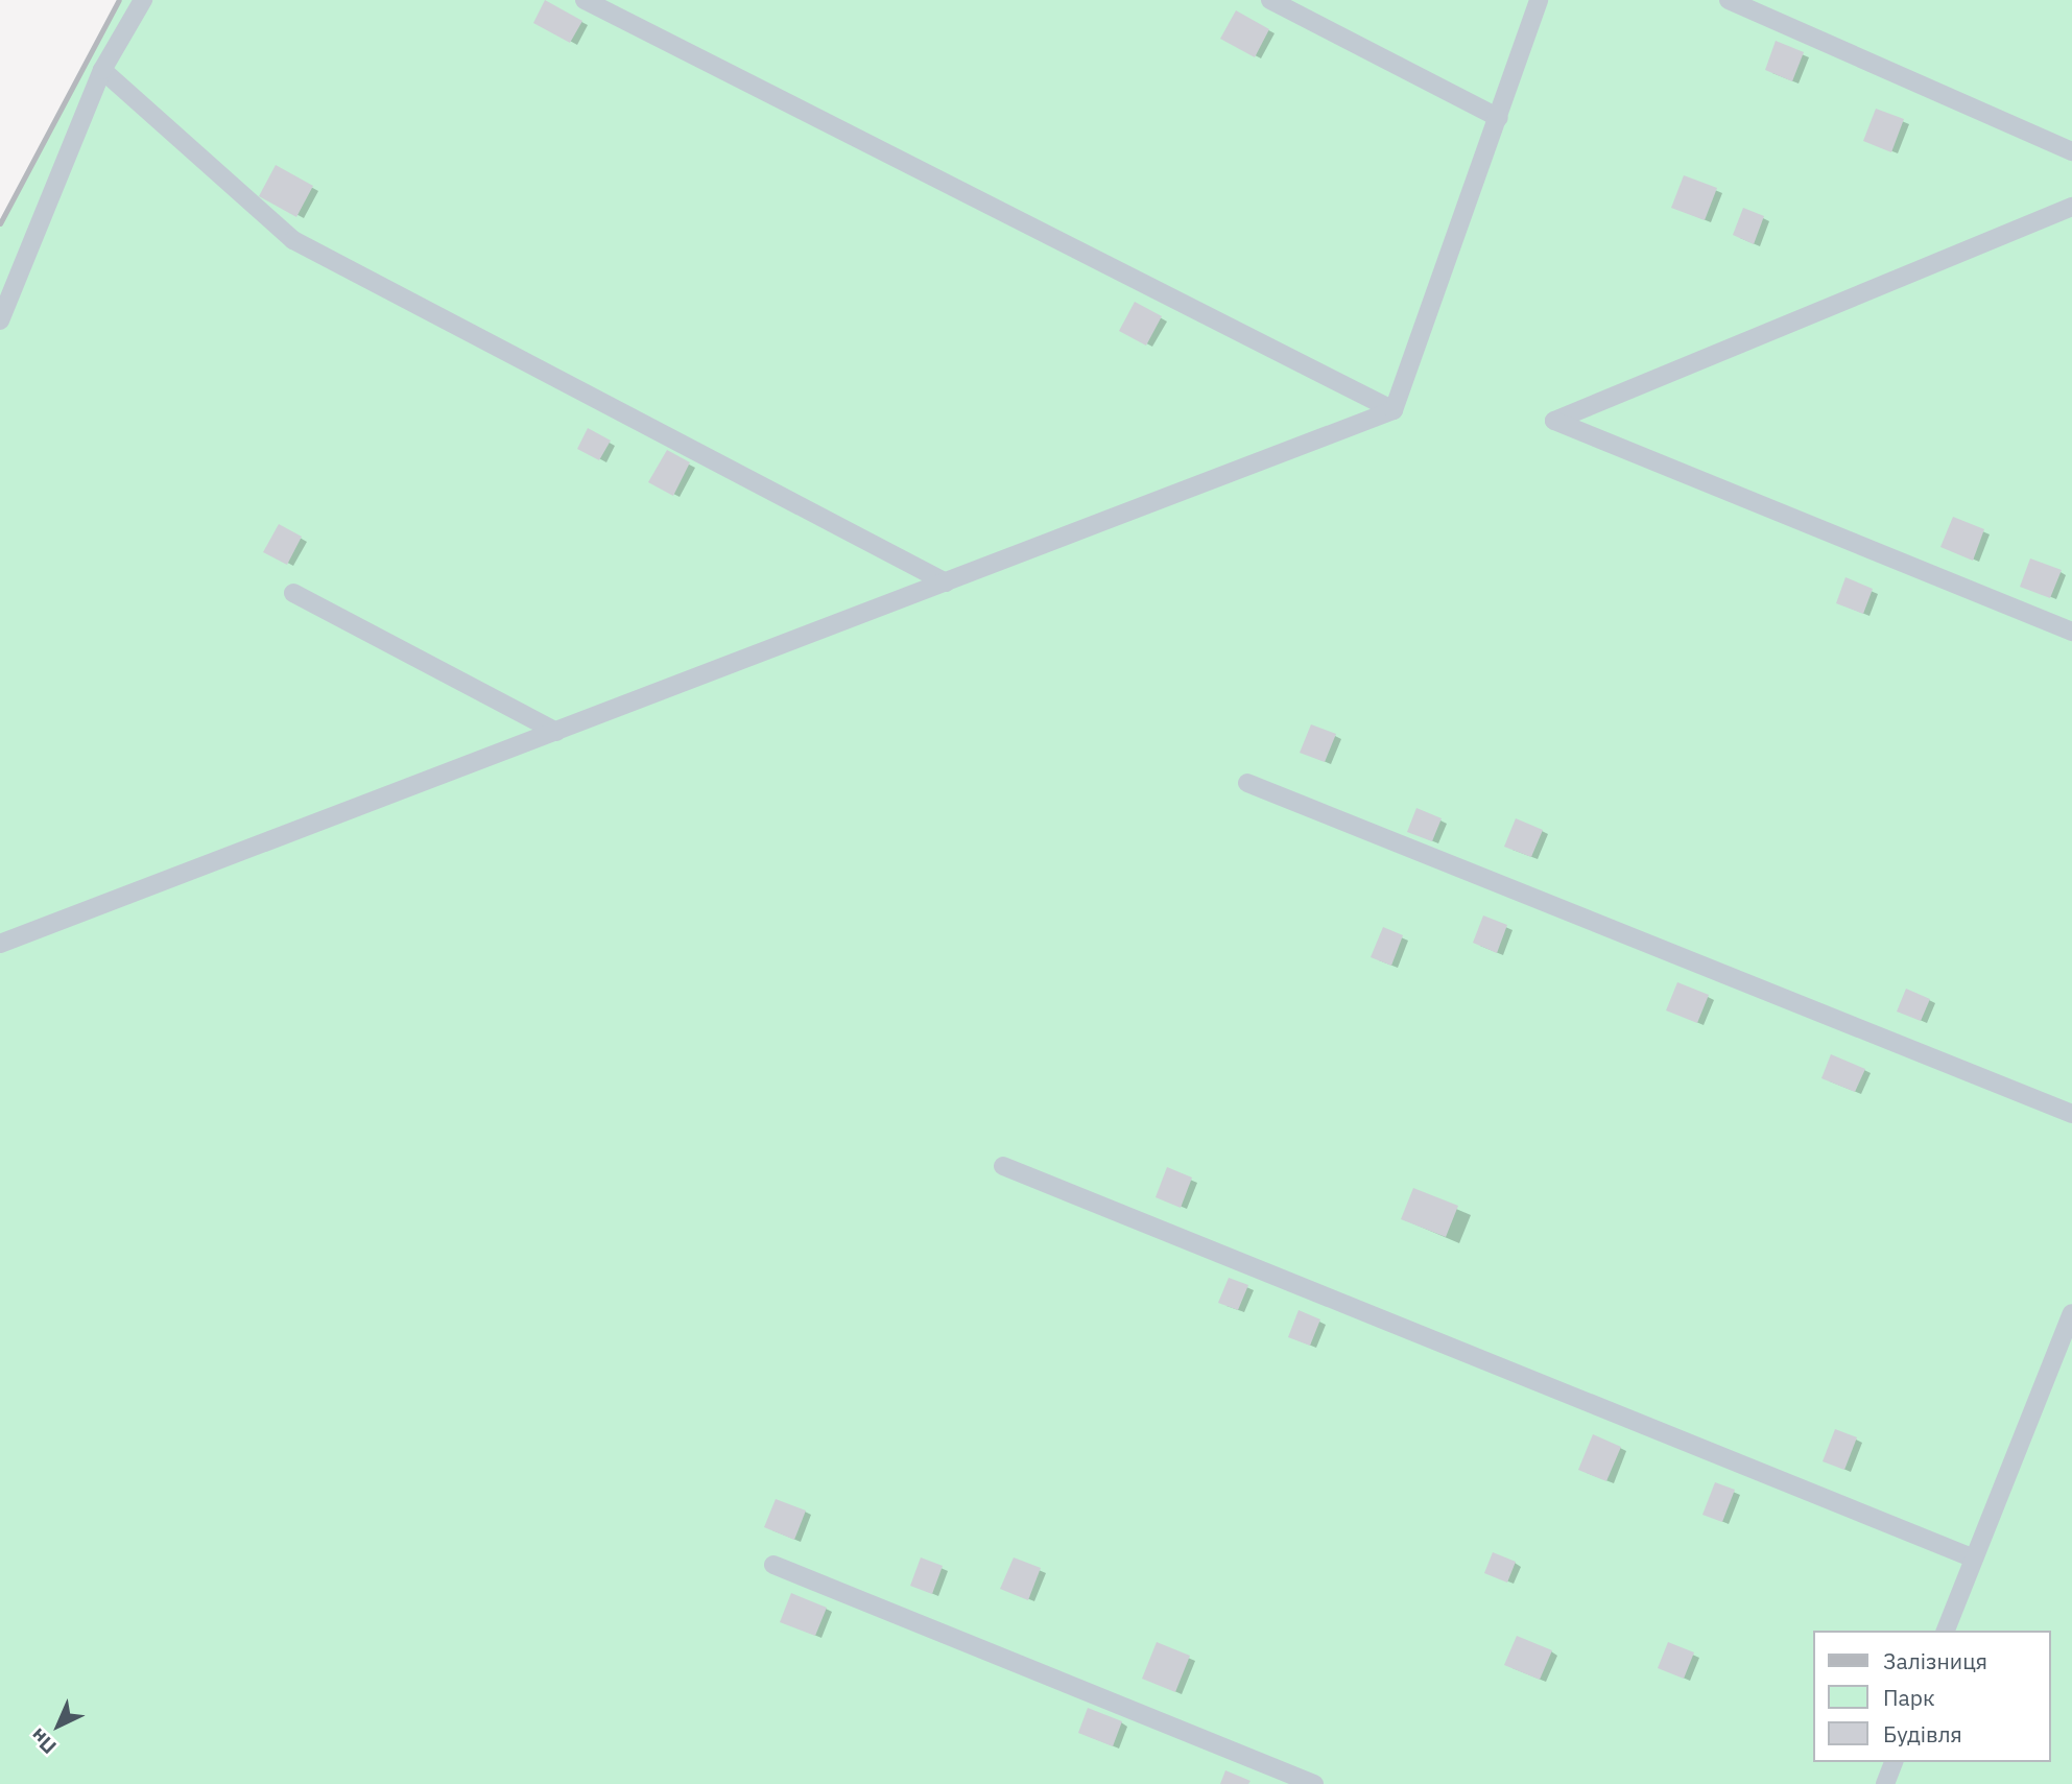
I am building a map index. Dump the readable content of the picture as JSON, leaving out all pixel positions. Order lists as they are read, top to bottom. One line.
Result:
{"legend":["Залізниця","Парк","Будівля"],"north":"bottom left"}
